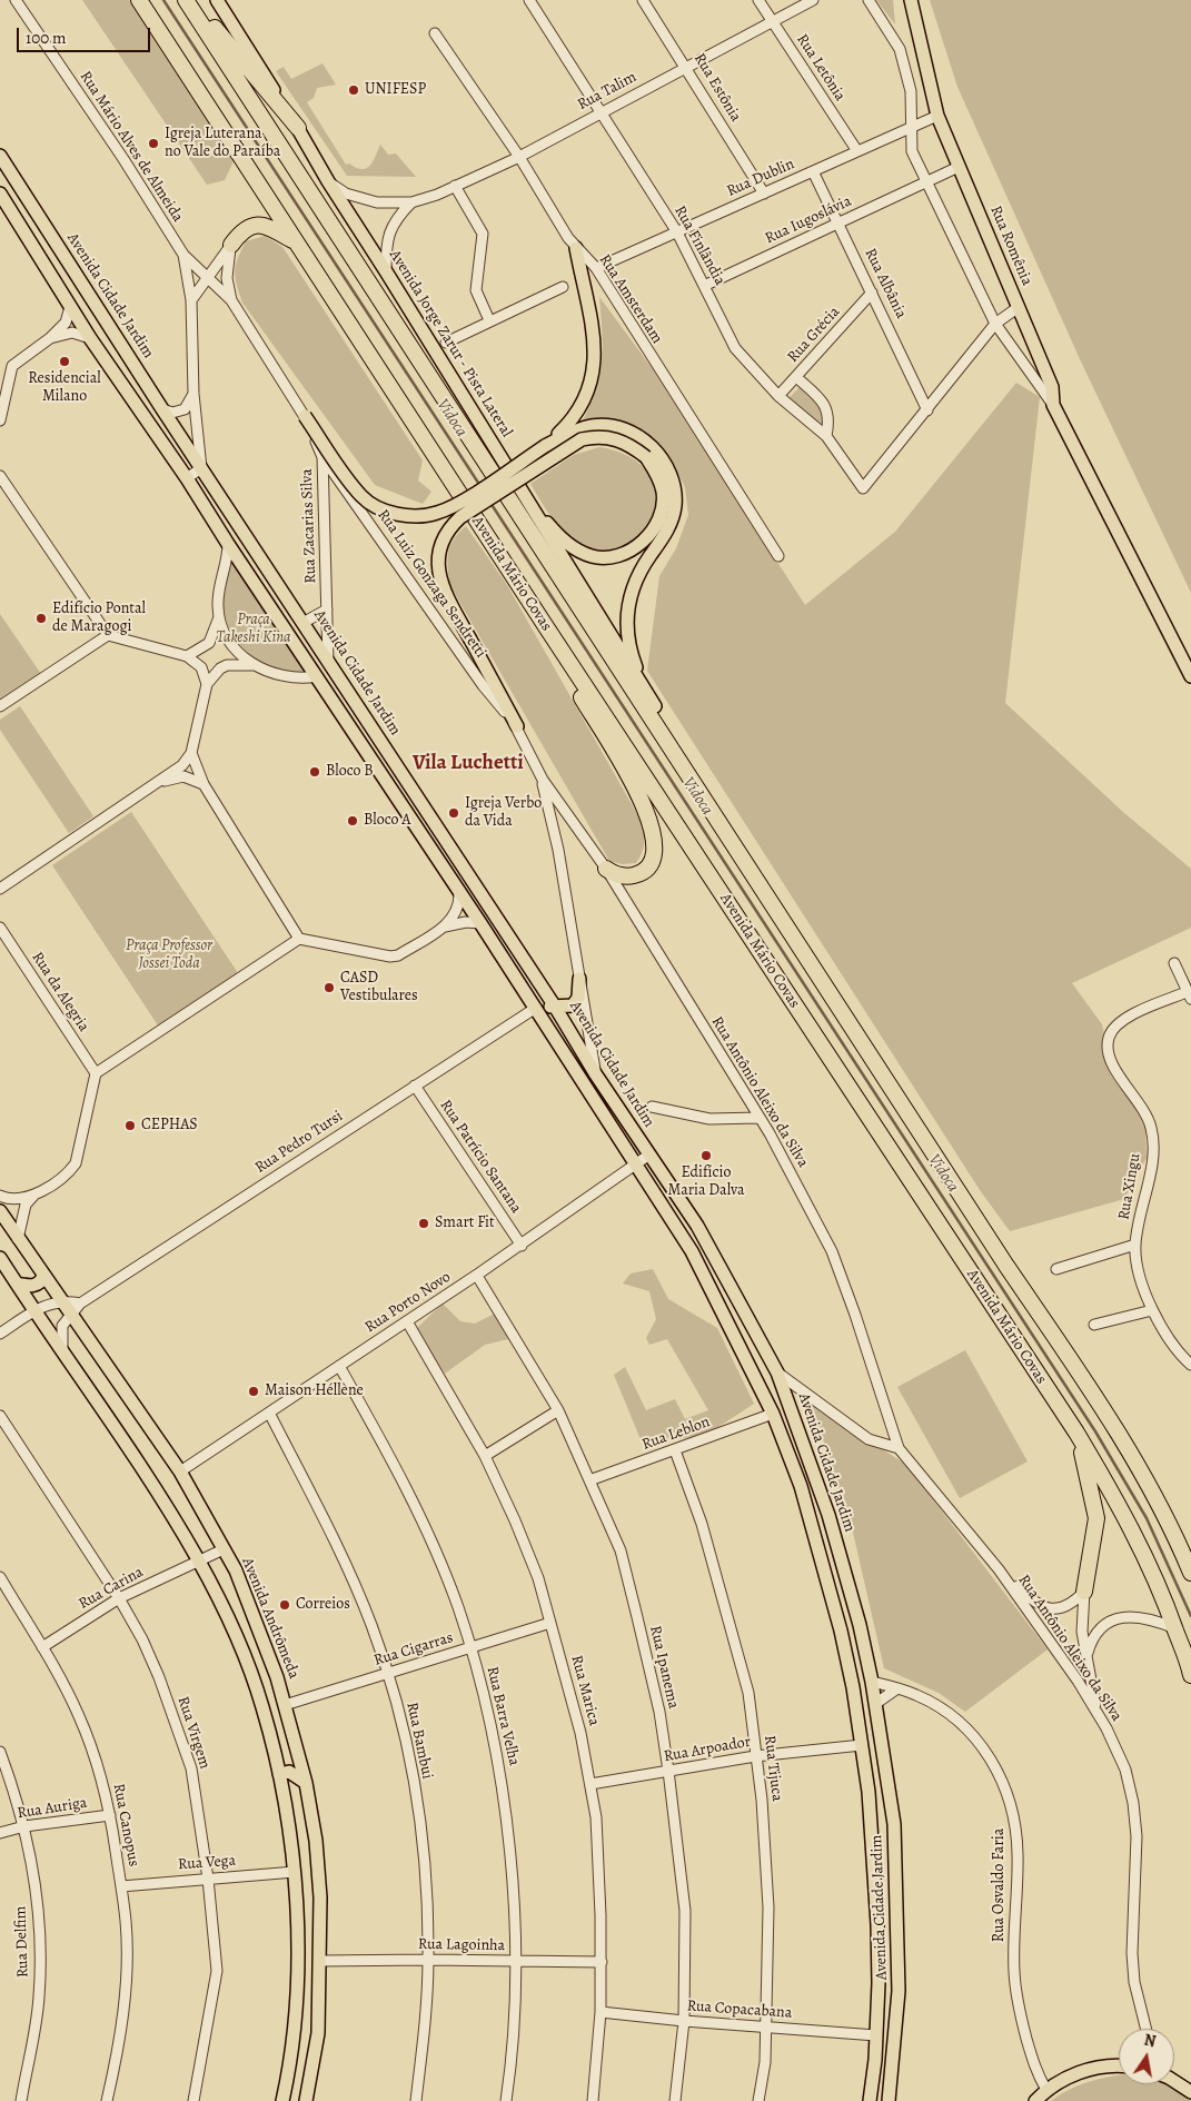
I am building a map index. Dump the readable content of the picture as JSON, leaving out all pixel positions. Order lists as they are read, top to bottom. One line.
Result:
{"streets":{"highway":["Avenida Mário Covas"],"main road":["Rua Romênia","Avenida Cidade Jardim","Avenida Jorge Zarur - Pista Lateral","Avenida Andrômeda"],"street":["Rua Letônia","Rua Estônia","Rua Talim","Rua Mário Alves de Almeida","Rua Dublin","Rua Iugoslávia","Rua Finlândia","Rua Albânia","Rua Amsterdam","Rua Grécia","Rua Zacarias Silva","Rua Luiz Gonzaga Sendretti","Rua da Alegria","Rua Antônio Aleixo da Silva","Rua Pedro Tursi","Rua Patrício Santana","Rua Xingu","Rua Porto Novo","Rua Leblon","Rua Carina","Rua Cigarras","Rua Ipanema","Rua Marica","Rua Barra Velha","Rua Virgem","Rua Bambui","Rua Arpoador","Rua Tijuca","Rua Auriga","Rua Canopus","Rua Vega","Rua Osvaldo Faria","Rua Delfim","Rua Lagoinha","Rua Copacabana"]},"crossings":[["Rua Letônia","Rua Talim"],["Rua Letônia","Rua Dublin"],["Rua Estônia","Rua Talim"],["Rua Estônia","Rua Dublin"],["Rua Talim","Rua Finlândia"],["Rua Talim","Rua Amsterdam"],["Rua Talim","Avenida Jorge Zarur - Pista Lateral"],["Rua Dublin","Rua Finlândia"],["Rua Dublin","Rua Romênia"],["Rua Dublin","Rua Albânia"],["Rua Dublin","Rua Amsterdam"],["Rua Iugoslávia","Rua Finlândia"],["Rua Iugoslávia","Rua Romênia"],["Rua Iugoslávia","Rua Albânia"],["Rua Finlândia","Rua Romênia"],["Rua Finlândia","Rua Grécia"],["Rua Romênia","Rua Albânia"],["Rua Albânia","Rua Grécia"],["Avenida Cidade Jardim","Rua Zacarias Silva"],["Avenida Cidade Jardim","Rua Pedro Tursi"],["Avenida Cidade Jardim","Rua Porto Novo"],["Avenida Cidade Jardim","Rua Leblon"],["Avenida Cidade Jardim","Rua Arpoador"],["Avenida Cidade Jardim","Rua Osvaldo Faria"],["Avenida Cidade Jardim","Rua Copacabana"],["Rua Zacarias Silva","Rua Luiz Gonzaga Sendretti"],["Rua Luiz Gonzaga Sendretti","Rua Antônio Aleixo da Silva"],["Rua Pedro Tursi","Rua Patrício Santana"],["Rua Pedro Tursi","Avenida Andrômeda"],["Rua Patrício Santana","Rua Porto Novo"],["Rua Porto Novo","Avenida Andrômeda"],["Rua Porto Novo","Rua Ipanema"],["Rua Porto Novo","Rua Marica"],["Rua Porto Novo","Rua Barra Velha"],["Rua Porto Novo","Rua Bambui"],["Rua Leblon","Rua Ipanema"],["Rua Leblon","Rua Tijuca"],["Rua Carina","Avenida Andrômeda"],["Rua Carina","Rua Virgem"],["Rua Carina","Rua Canopus"],["Avenida Andrômeda","Rua Cigarras"],["Avenida Andrômeda","Rua Lagoinha"],["Rua Cigarras","Rua Marica"],["Rua Cigarras","Rua Barra Velha"],["Rua Cigarras","Rua Bambui"],["Rua Ipanema","Rua Arpoador"],["Rua Ipanema","Rua Copacabana"],["Rua Marica","Rua Arpoador"],["Rua Marica","Rua Lagoinha"],["Rua Marica","Rua Copacabana"],["Rua Barra Velha","Rua Lagoinha"],["Rua Virgem","Rua Vega"],["Rua Bambui","Rua Lagoinha"],["Rua Arpoador","Rua Tijuca"],["Rua Tijuca","Rua Copacabana"],["Rua Auriga","Rua Canopus"],["Rua Auriga","Rua Delfim"],["Rua Canopus","Rua Vega"]],"districts":["Vila Luchetti"],"water":["Vidoca"],"parks":["Praça Takeshi Kina","Praça Professor Jossei Toda"],"places":["UNIFESP","Igreja Luterana no Vale do Paraíba","Residencial Milano","Edifício Pontal de Maragogi","Bloco B","Igreja Verbo da Vida","Bloco A","CASD Vestibulares","CEPHAS","Edifício Maria Dalva","Smart Fit","Maison Héllène","Correios"],"scale_bar":"100 m","north":"top"}
